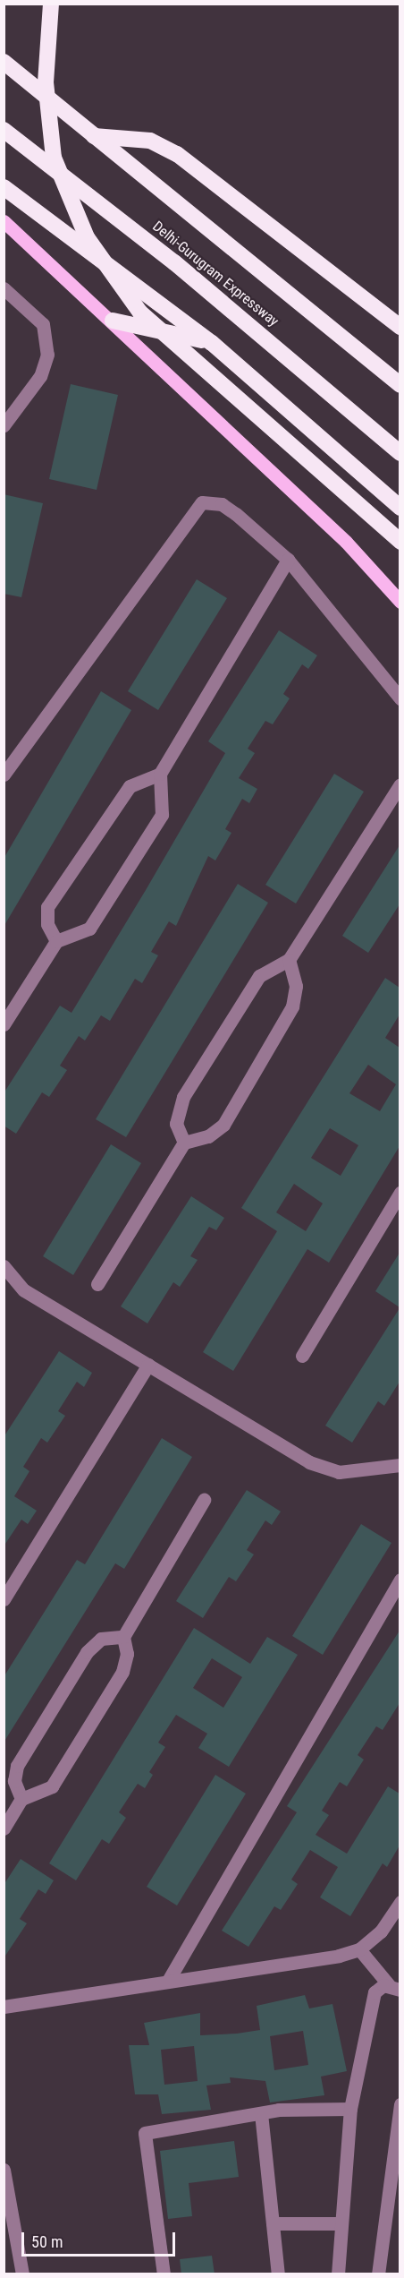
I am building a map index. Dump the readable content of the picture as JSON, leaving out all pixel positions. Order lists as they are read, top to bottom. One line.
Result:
{"streets":{"highway":["Delhi-Gurugram Expressway"]},"scale_bar":"50 m"}
